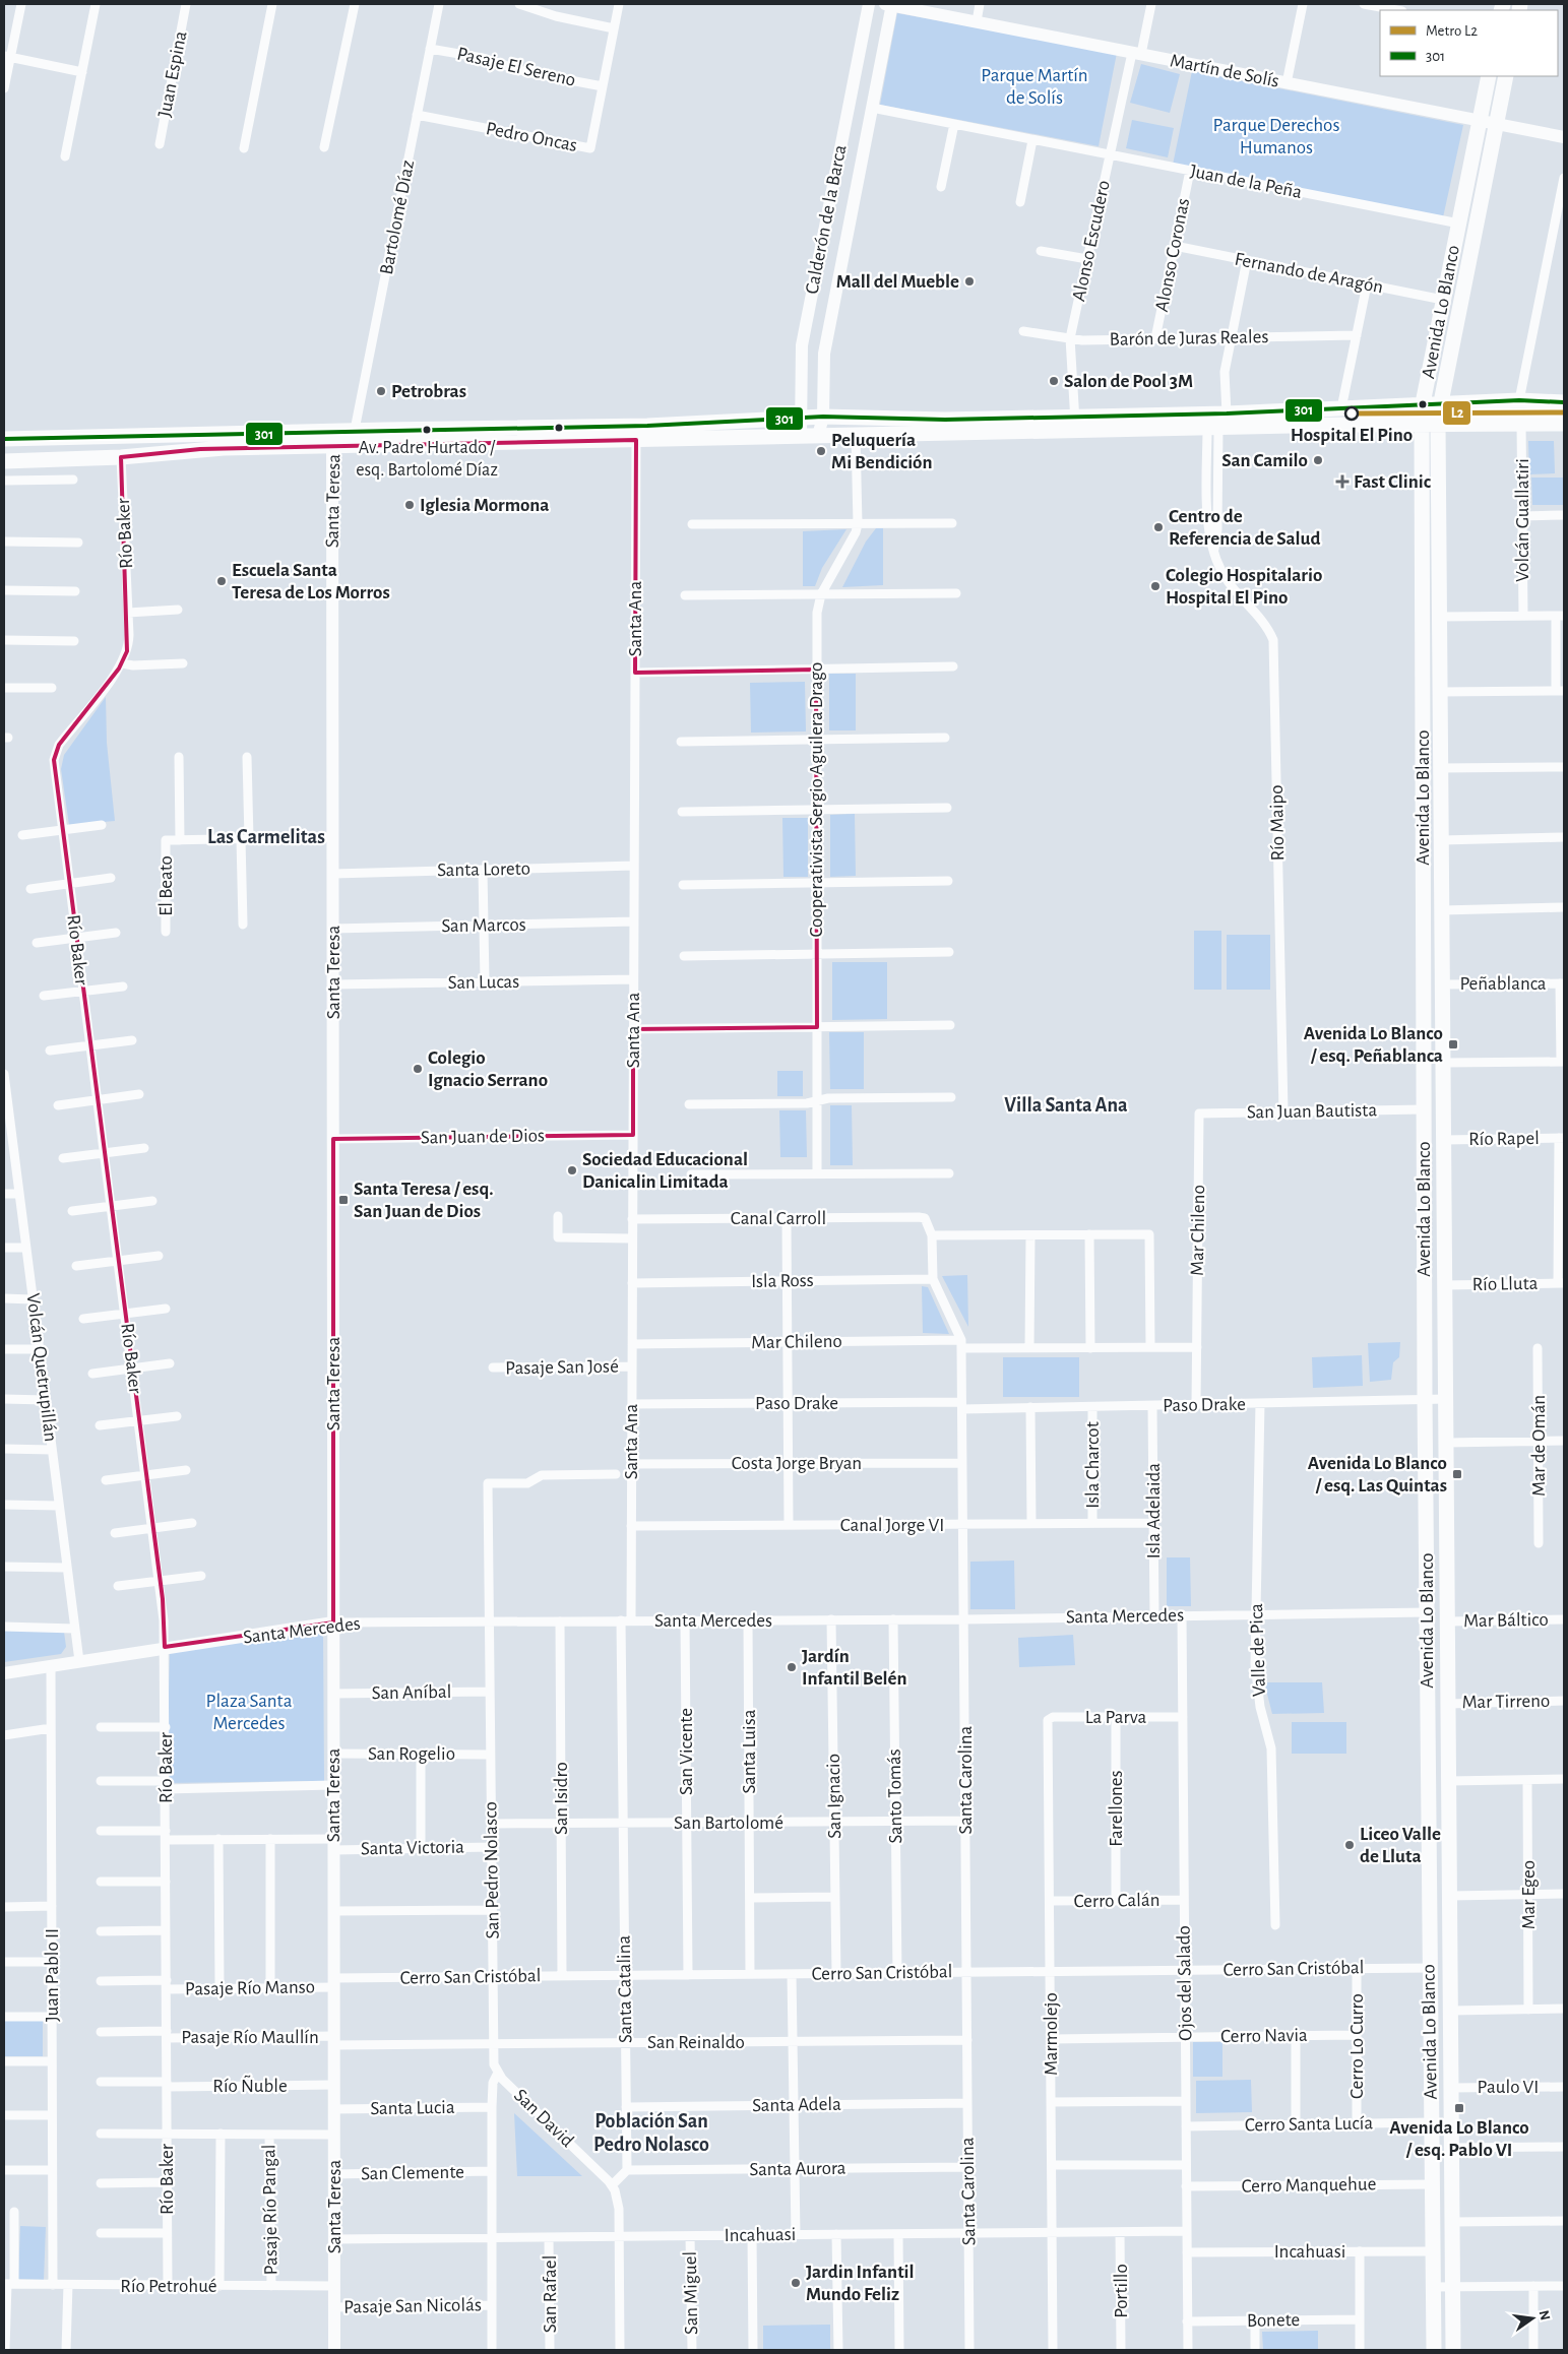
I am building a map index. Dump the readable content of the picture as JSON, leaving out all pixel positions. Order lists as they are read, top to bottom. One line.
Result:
{"streets":{"main road":["Avenida Lo Blanco"],"street":["Pasaje El Sereno","Martín de Solís","Juan Espina","Pedro Oncas","Juan de la Peña","Bartolomé Díaz","Calderón de la Barca","Alonso Escudero","Alonso Coronas","Fernando de Aragón","Barón de Juras Reales","Santa Teresa","Volcán Guallatiri","Río Baker","Santa Ana","Cooperativista Sergio Aguilera Drago","Río Maipo","Santa Loreto","El Beato","San Marcos","San Lucas","Peñablanca","San Juan Bautista","San Juan de Dios","Río Rapel","Canal Carroll","Mar Chileno","Isla Ross","Río Lluta","Volcán Quetrupillán","Pasaje San José","Paso Drake","Mar de Omán","Costa Jorge Bryan","Isla Charcot","Isla Adelaida","Canal Jorge VI","Santa Mercedes","Mar Báltico","Valle de Pica","San Aníbal","Mar Tirreno","La Parva","San Vicente","Santa Luisa","San Rogelio","Santa Carolina","San Ignacio","Santo Tomás","San Isidro","Farellones","San Bartolomé","Santa Victoria","San Pedro Nolasco","Mar Egeo","Cerro Calán","Cerro San Cristóbal","Juan Pablo II","Ojos del Salado","Pasaje Río Manso","Santa Catalina","Marmolejo","Cerro Navia","Pasaje Río Maullín","San Reinaldo","Cerro Lo Curro","Río Ñuble","Paulo VI","Santa Adela","Santa Lucia","San David","Cerro Santa Lucía","Santa Aurora","San Clemente","Cerro Manquehue","Pasaje Río Pangal","Incahuasi","Río Petrohué","Portillo","San Miguel","San Rafael","Pasaje San Nicolás","Bonete"]},"crossings":[["Pasaje El Sereno","Pedro Oncas"],["Pasaje El Sereno","Bartolomé Díaz"],["Martín de Solís","Calderón de la Barca"],["Martín de Solís","Alonso Escudero"],["Martín de Solís","Avenida Lo Blanco"],["Pedro Oncas","Bartolomé Díaz"],["Juan de la Peña","Calderón de la Barca"],["Juan de la Peña","Alonso Escudero"],["Juan de la Peña","Alonso Coronas"],["Juan de la Peña","Avenida Lo Blanco"],["Bartolomé Díaz","Santa Teresa"],["Alonso Escudero","Barón de Juras Reales"],["Alonso Coronas","Fernando de Aragón"],["Alonso Coronas","Barón de Juras Reales"],["Fernando de Aragón","Avenida Lo Blanco"],["Avenida Lo Blanco","Peñablanca"],["Avenida Lo Blanco","San Juan Bautista"],["Avenida Lo Blanco","Río Rapel"],["Avenida Lo Blanco","Río Lluta"],["Avenida Lo Blanco","Paso Drake"],["Avenida Lo Blanco","Santa Mercedes"],["Avenida Lo Blanco","Mar Báltico"],["Avenida Lo Blanco","Mar Tirreno"],["Avenida Lo Blanco","Cerro San Cristóbal"],["Avenida Lo Blanco","Paulo VI"],["Avenida Lo Blanco","Cerro Santa Lucía"],["Avenida Lo Blanco","Cerro Manquehue"],["Avenida Lo Blanco","Incahuasi"],["Santa Teresa","Santa Loreto"],["Santa Teresa","San Marcos"],["Santa Teresa","San Lucas"],["Santa Teresa","San Juan de Dios"],["Santa Teresa","Santa Mercedes"],["Santa Teresa","San Aníbal"],["Santa Teresa","San Rogelio"],["Santa Teresa","Santa Victoria"],["Santa Teresa","Cerro San Cristóbal"],["Santa Teresa","Pasaje Río Manso"],["Santa Teresa","Pasaje Río Maullín"],["Santa Teresa","San Reinaldo"],["Santa Teresa","Río Ñuble"],["Santa Teresa","Santa Lucia"],["Santa Teresa","San Clemente"],["Santa Teresa","Incahuasi"],["Santa Teresa","Río Petrohué"],["Santa Teresa","Pasaje San Nicolás"],["Río Baker","Santa Mercedes"],["Río Baker","Santa Victoria"],["Río Baker","Pasaje Río Manso"],["Río Baker","Pasaje Río Maullín"],["Río Baker","Río Ñuble"],["Río Baker","Río Petrohué"],["Santa Ana","Santa Loreto"],["Santa Ana","San Marcos"],["Santa Ana","San Lucas"],["Santa Ana","San Juan de Dios"],["Santa Ana","Canal Carroll"],["Santa Ana","Mar Chileno"],["Santa Ana","Isla Ross"],["Santa Ana","Pasaje San José"],["Santa Ana","Paso Drake"],["Santa Ana","Costa Jorge Bryan"],["Santa Ana","Canal Jorge VI"],["Santa Ana","Santa Mercedes"],["Santa Ana","Santa Catalina"],["Río Maipo","San Juan Bautista"],["San Juan Bautista","Mar Chileno"],["Canal Carroll","Santa Carolina"],["Mar Chileno","Paso Drake"],["Mar Chileno","Santa Carolina"],["Isla Ross","Santa Carolina"],["Volcán Quetrupillán","Santa Mercedes"],["Paso Drake","Isla Charcot"],["Paso Drake","Isla Adelaida"],["Paso Drake","Valle de Pica"],["Paso Drake","Santa Carolina"],["Costa Jorge Bryan","Santa Carolina"],["Isla Charcot","Canal Jorge VI"],["Isla Adelaida","Canal Jorge VI"],["Isla Adelaida","Santa Mercedes"],["Canal Jorge VI","Santa Carolina"],["Santa Mercedes","Valle de Pica"],["Santa Mercedes","San Vicente"],["Santa Mercedes","Santa Luisa"],["Santa Mercedes","Santa Carolina"],["Santa Mercedes","San Ignacio"],["Santa Mercedes","Santo Tomás"],["Santa Mercedes","San Isidro"],["Santa Mercedes","San Pedro Nolasco"],["Santa Mercedes","Juan Pablo II"],["Santa Mercedes","Ojos del Salado"],["Santa Mercedes","Santa Catalina"],["San Aníbal","San Pedro Nolasco"],["La Parva","Farellones"],["La Parva","Ojos del Salado"],["La Parva","Marmolejo"],["San Vicente","San Bartolomé"],["San Vicente","Cerro San Cristóbal"],["Santa Luisa","San Bartolomé"],["Santa Luisa","Cerro San Cristóbal"],["San Rogelio","San Pedro Nolasco"],["Santa Carolina","San Bartolomé"],["Santa Carolina","Cerro San Cristóbal"],["Santa Carolina","San Reinaldo"],["Santa Carolina","Santa Adela"],["Santa Carolina","Santa Aurora"],["Santa Carolina","Incahuasi"],["San Ignacio","San Bartolomé"],["San Ignacio","Cerro San Cristóbal"],["Santo Tomás","San Bartolomé"],["Santo Tomás","Cerro San Cristóbal"],["San Isidro","San Bartolomé"],["San Isidro","Cerro San Cristóbal"],["Farellones","Cerro Calán"],["San Bartolomé","San Pedro Nolasco"],["San Bartolomé","Santa Catalina"],["Santa Victoria","San Pedro Nolasco"],["San Pedro Nolasco","Cerro San Cristóbal"],["San Pedro Nolasco","San Reinaldo"],["San Pedro Nolasco","Santa Lucia"],["San Pedro Nolasco","San David"],["San Pedro Nolasco","San Clemente"],["San Pedro Nolasco","Incahuasi"],["San Pedro Nolasco","Pasaje San Nicolás"],["Cerro Calán","Ojos del Salado"],["Cerro Calán","Marmolejo"],["Cerro San Cristóbal","Ojos del Salado"],["Cerro San Cristóbal","Pasaje Río Manso"],["Cerro San Cristóbal","Santa Catalina"],["Cerro San Cristóbal","Marmolejo"],["Cerro San Cristóbal","Cerro Lo Curro"],["Juan Pablo II","Río Petrohué"],["Ojos del Salado","Cerro Navia"],["Ojos del Salado","Cerro Santa Lucía"],["Ojos del Salado","Cerro Manquehue"],["Ojos del Salado","Incahuasi"],["Ojos del Salado","Bonete"],["Santa Catalina","San Reinaldo"],["Santa Catalina","Santa Adela"],["Santa Catalina","Santa Aurora"],["Marmolejo","Cerro Navia"],["Marmolejo","Incahuasi"],["Cerro Navia","Cerro Lo Curro"],["Pasaje Río Maullín","San Reinaldo"],["Cerro Lo Curro","Cerro Santa Lucía"],["Pasaje Río Pangal","Río Petrohué"],["Incahuasi","Portillo"],["Incahuasi","San Miguel"],["Incahuasi","San Rafael"]],"districts":["Las Carmelitas","Villa Santa Ana","Población San Pedro Nolasco"],"parks":["Parque Martín de Solís","Parque Derechos Humanos","Plaza Santa Mercedes"],"places":{"other":["Mall del Mueble","Salon de Pool 3M","Petrobras","Hospital El Pino","Av. Padre Hurtado / esq. Bartolomé Díaz","Peluquería Mi Bendición","San Camilo","Iglesia Mormona","Centro de Referencia de Salud","Escuela Santa Teresa de Los Morros","Colegio Hospitalario Hospital El Pino","Colegio Ignacio Serrano","Sociedad Educacional Danicalin Limitada","Jardín Infantil Belén","Liceo Valle de Lluta","Jardin Infantil Mundo Feliz"],"health":["Fast Clinic"],"transit":["Avenida Lo Blanco / esq. Peñablanca","Santa Teresa / esq. San Juan de Dios","Avenida Lo Blanco / esq. Las Quintas","Avenida Lo Blanco / esq. Pablo VI"]},"lines":["transit line 301","metro line L2"],"legend":["Metro L2","301"],"north":"right"}
